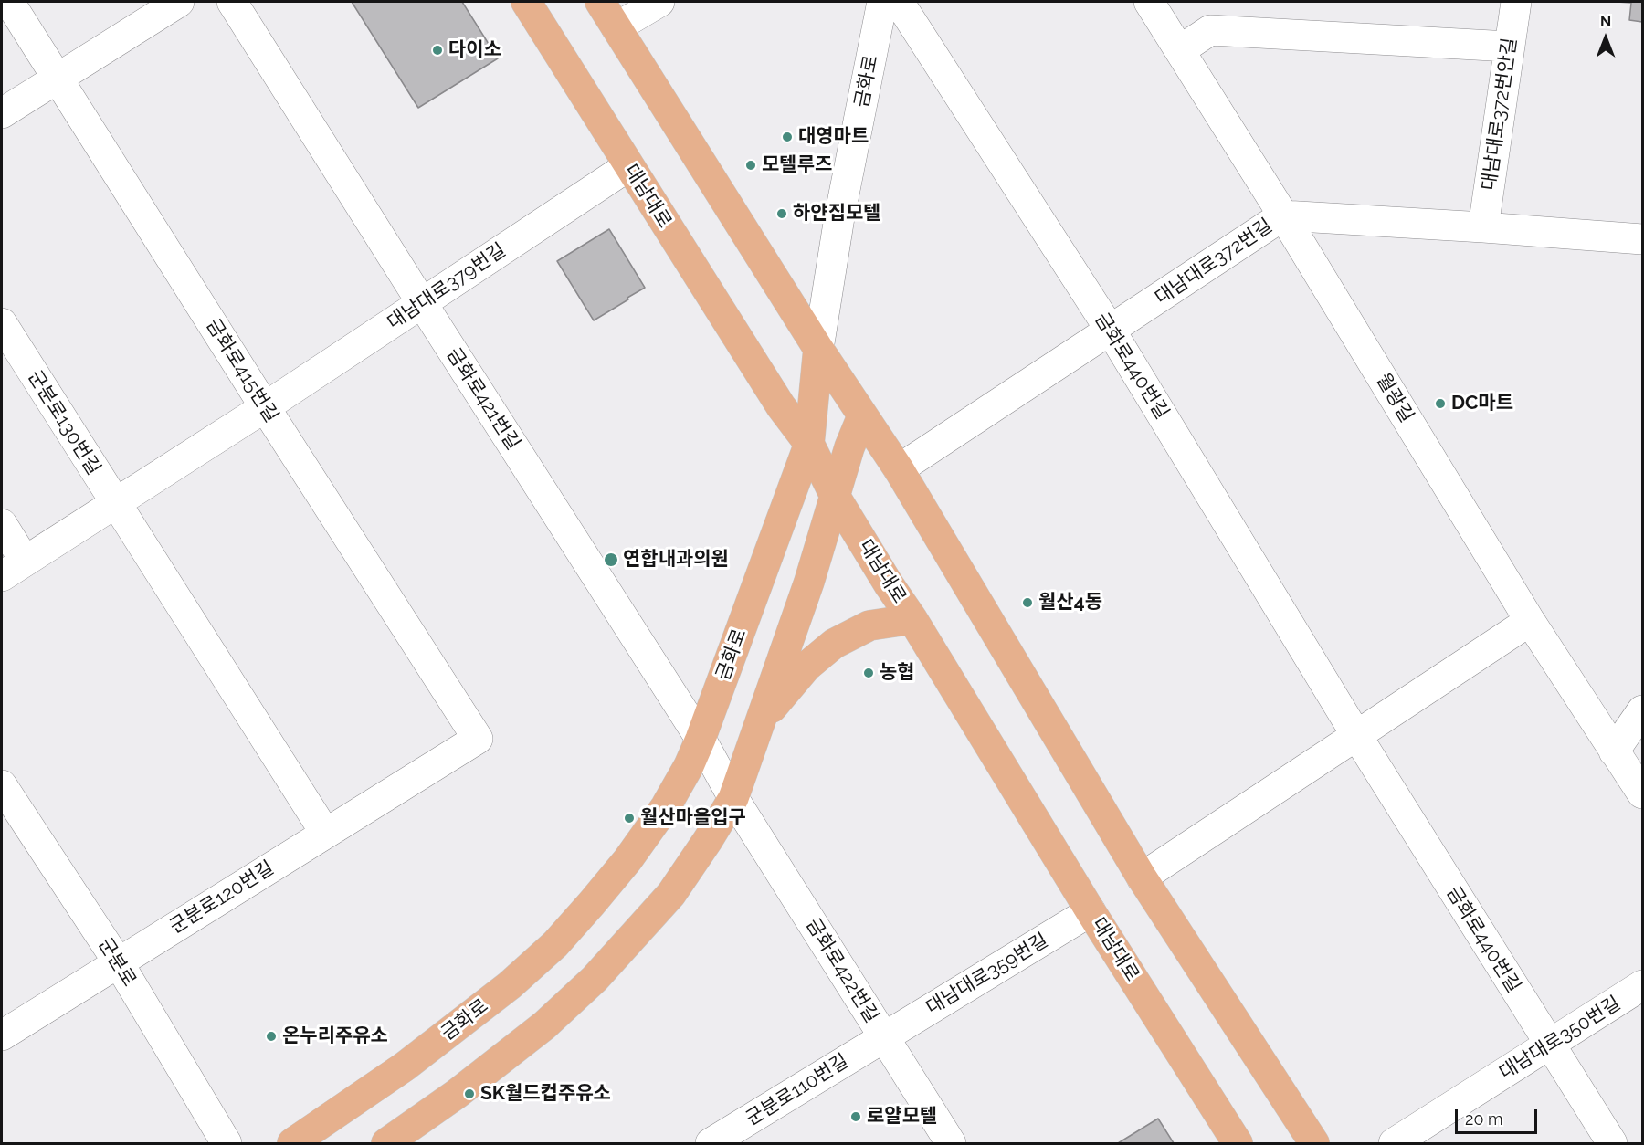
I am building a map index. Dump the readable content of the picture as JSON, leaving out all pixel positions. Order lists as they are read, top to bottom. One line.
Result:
{"streets":{"main road":["금화로","대남대로"],"street":["대남대로372번안길","대남대로372번길","대남대로379번길","금화로440번길","금화로415번길","월광길","금화로421번길","군분로130번길","군분로120번길","군분로","금화로422번길","대남대로359번길","대남대로350번길","군분로110번길"]},"crossings":[["금화로","대남대로"],["금화로","금화로421번길"],["대남대로372번안길","대남대로372번길"],["대남대로","대남대로379번길"],["대남대로","대남대로359번길"],["대남대로372번길","금화로440번길"],["대남대로372번길","월광길"],["대남대로379번길","금화로415번길"],["대남대로379번길","금화로421번길"],["금화로440번길","대남대로350번길"],["금화로415번길","군분로120번길"],["금화로421번길","금화로422번길"],["군분로130번길","군분로120번길"],["군분로120번길","군분로"],["금화로422번길","대남대로359번길"],["금화로422번길","군분로110번길"],["대남대로359번길","군분로110번길"]],"places":["다이소","대영마트","모텔루즈","하얀집모텔","DC마트","연합내과의원","월산4동","농협","월산마을입구","온누리주유소","SK월드컵주유소","로얄모텔"],"scale_bar":"20 m","north":"top"}
